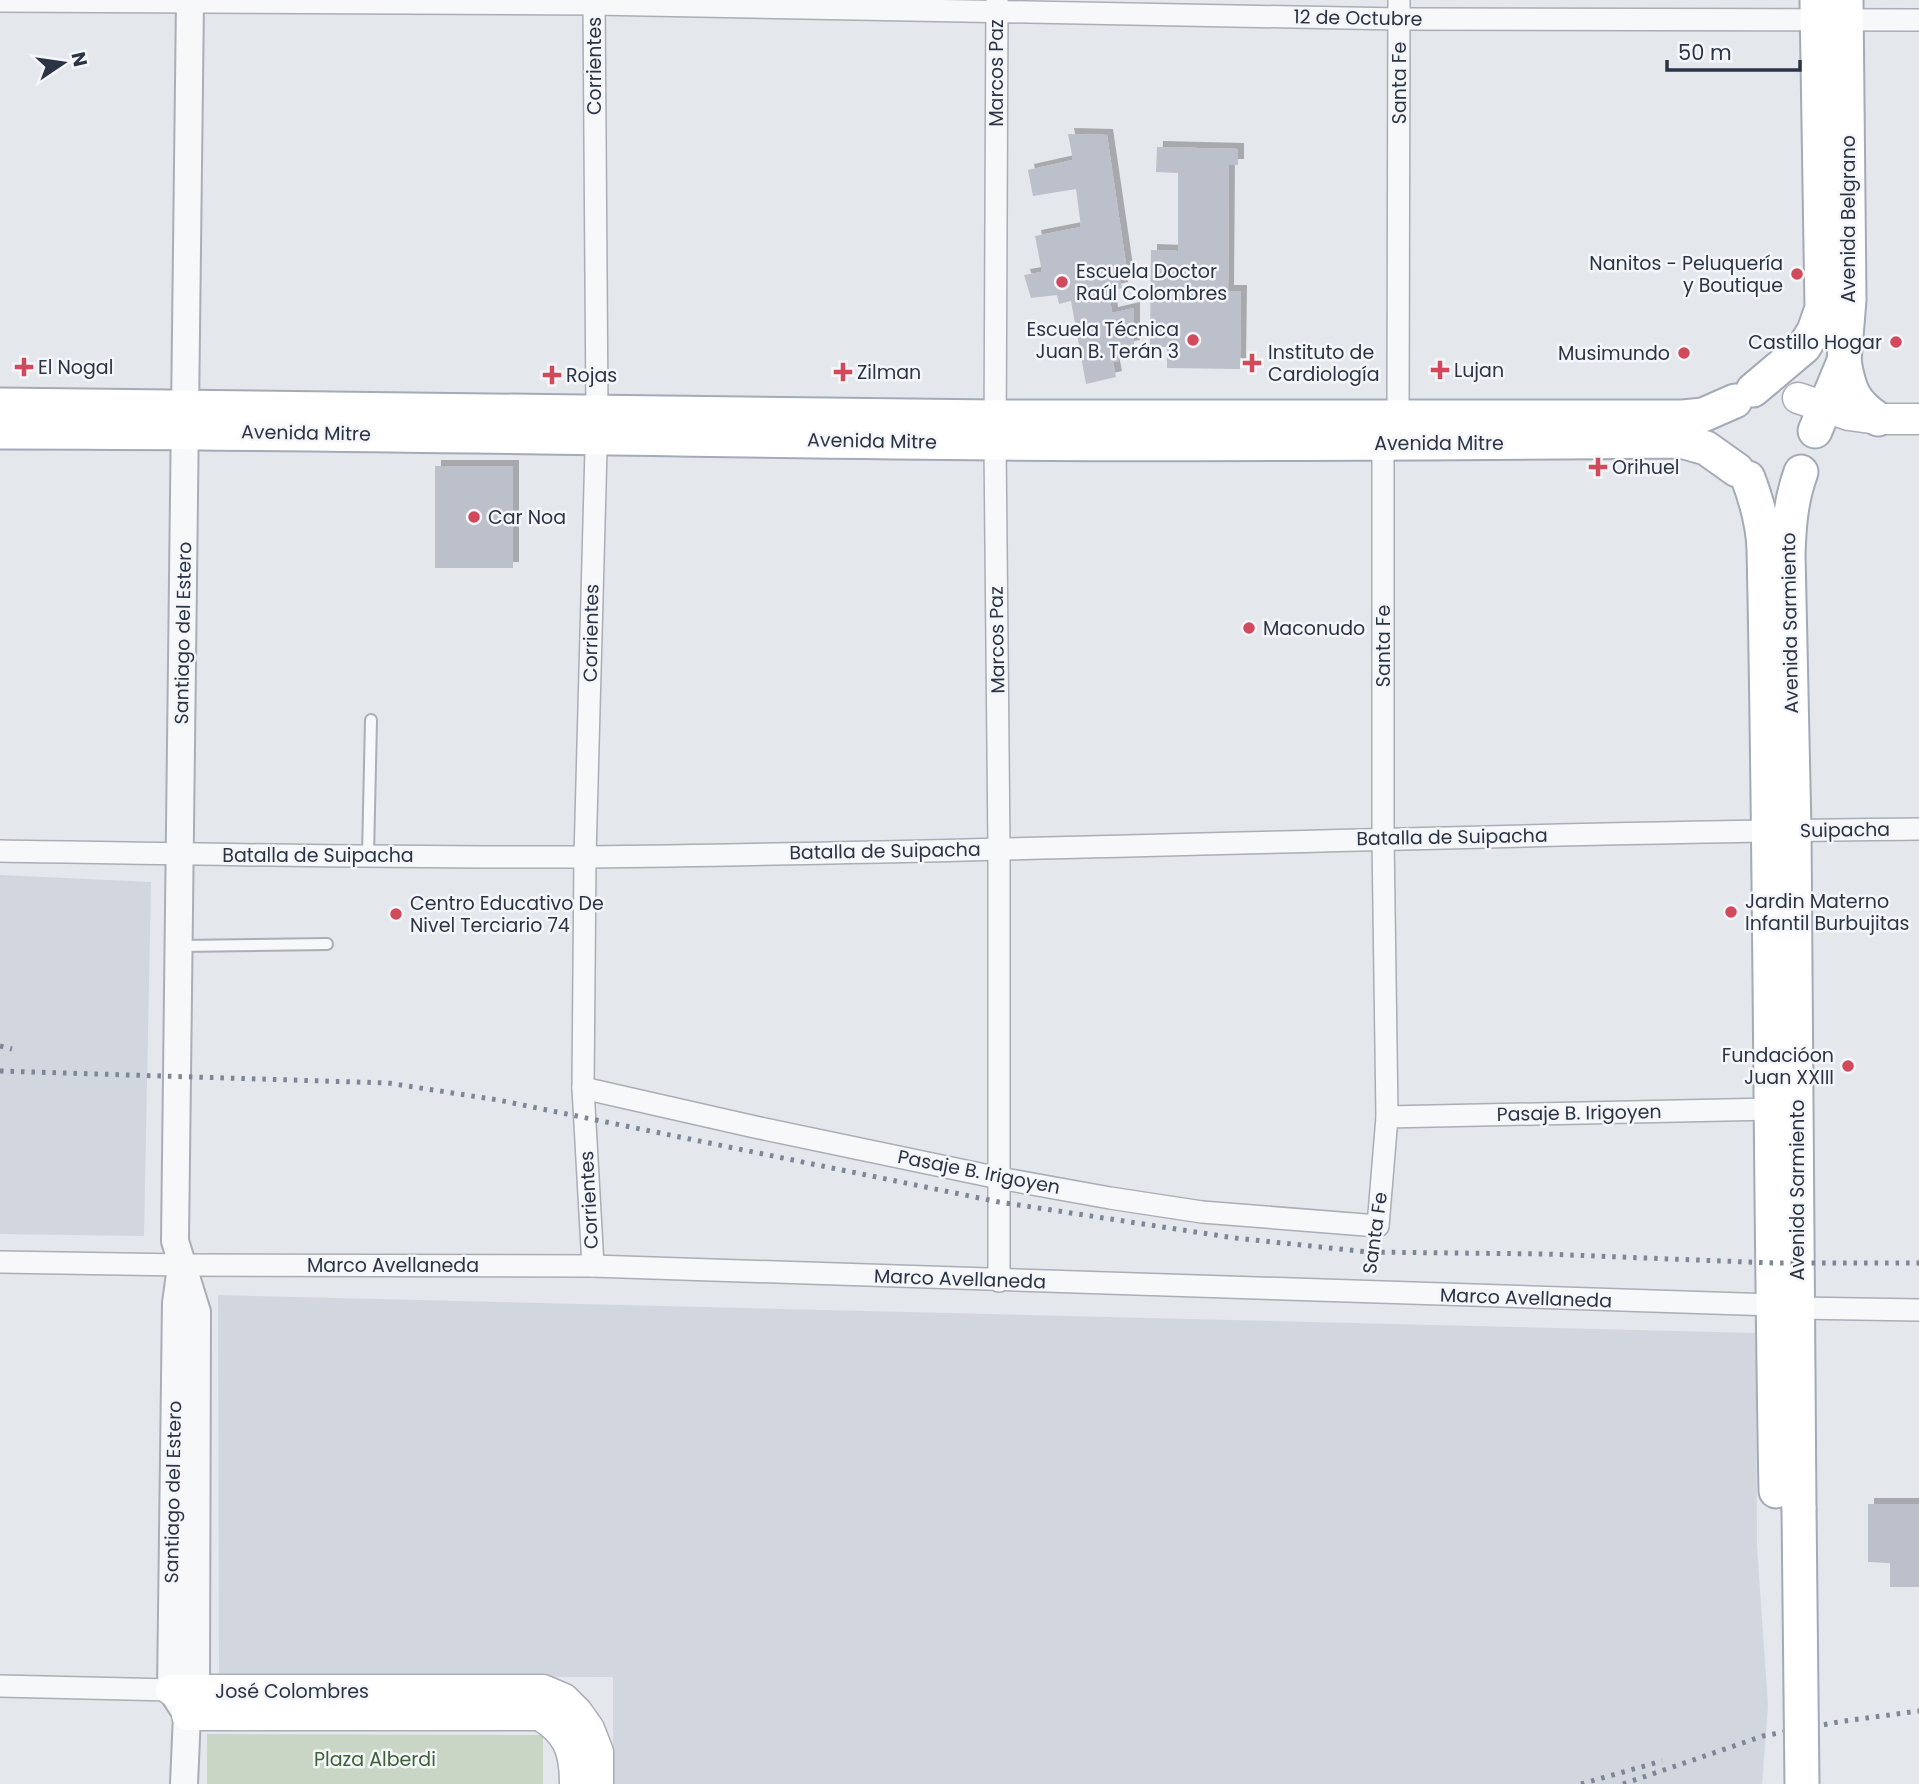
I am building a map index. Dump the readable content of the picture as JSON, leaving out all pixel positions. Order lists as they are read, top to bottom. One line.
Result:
{"streets":{"main road":["Avenida Belgrano","Avenida Mitre","Avenida Sarmiento","José Colombres"],"street":["12 de Octubre","Corrientes","Marcos Paz","Santa Fe","Santiago del Estero","Suipacha","Batalla de Suipacha","Pasaje B. Irigoyen","Marco Avellaneda"]},"crossings":[["12 de Octubre","Corrientes"],["12 de Octubre","Marcos Paz"],["12 de Octubre","Santa Fe"],["12 de Octubre","Avenida Belgrano"],["12 de Octubre","Santiago del Estero"],["Corrientes","Avenida Mitre"],["Corrientes","Batalla de Suipacha"],["Corrientes","Pasaje B. Irigoyen"],["Corrientes","Marco Avellaneda"],["Marcos Paz","Avenida Mitre"],["Marcos Paz","Batalla de Suipacha"],["Marcos Paz","Pasaje B. Irigoyen"],["Marcos Paz","Marco Avellaneda"],["Santa Fe","Avenida Mitre"],["Santa Fe","Batalla de Suipacha"],["Santa Fe","Pasaje B. Irigoyen"],["Santa Fe","Marco Avellaneda"],["Avenida Belgrano","Avenida Mitre"],["Avenida Belgrano","Avenida Sarmiento"],["Avenida Mitre","Avenida Sarmiento"],["Avenida Mitre","Santiago del Estero"],["Avenida Sarmiento","Suipacha"],["Avenida Sarmiento","Batalla de Suipacha"],["Avenida Sarmiento","Pasaje B. Irigoyen"],["Avenida Sarmiento","Marco Avellaneda"],["Santiago del Estero","Batalla de Suipacha"],["Santiago del Estero","Marco Avellaneda"],["Santiago del Estero","José Colombres"],["Suipacha","Batalla de Suipacha"]],"parks":["Plaza Alberdi"],"places":{"other":["Nanitos - Peluquería y Boutique","Escuela Doctor Raúl Colombres","Escuela Técnica Juan B. Terán 3","Castillo Hogar","Musimundo","Car Noa","Maconudo","Jardin Materno Infantil Burbujitas","Centro Educativo De Nivel Terciario 74","Fundacióon Juan XXIII"],"health":["Instituto de Cardiología","El Nogal","Lujan","Zilman","Rojas","Orihuel"]},"scale_bar":"50 m","north":"right"}
